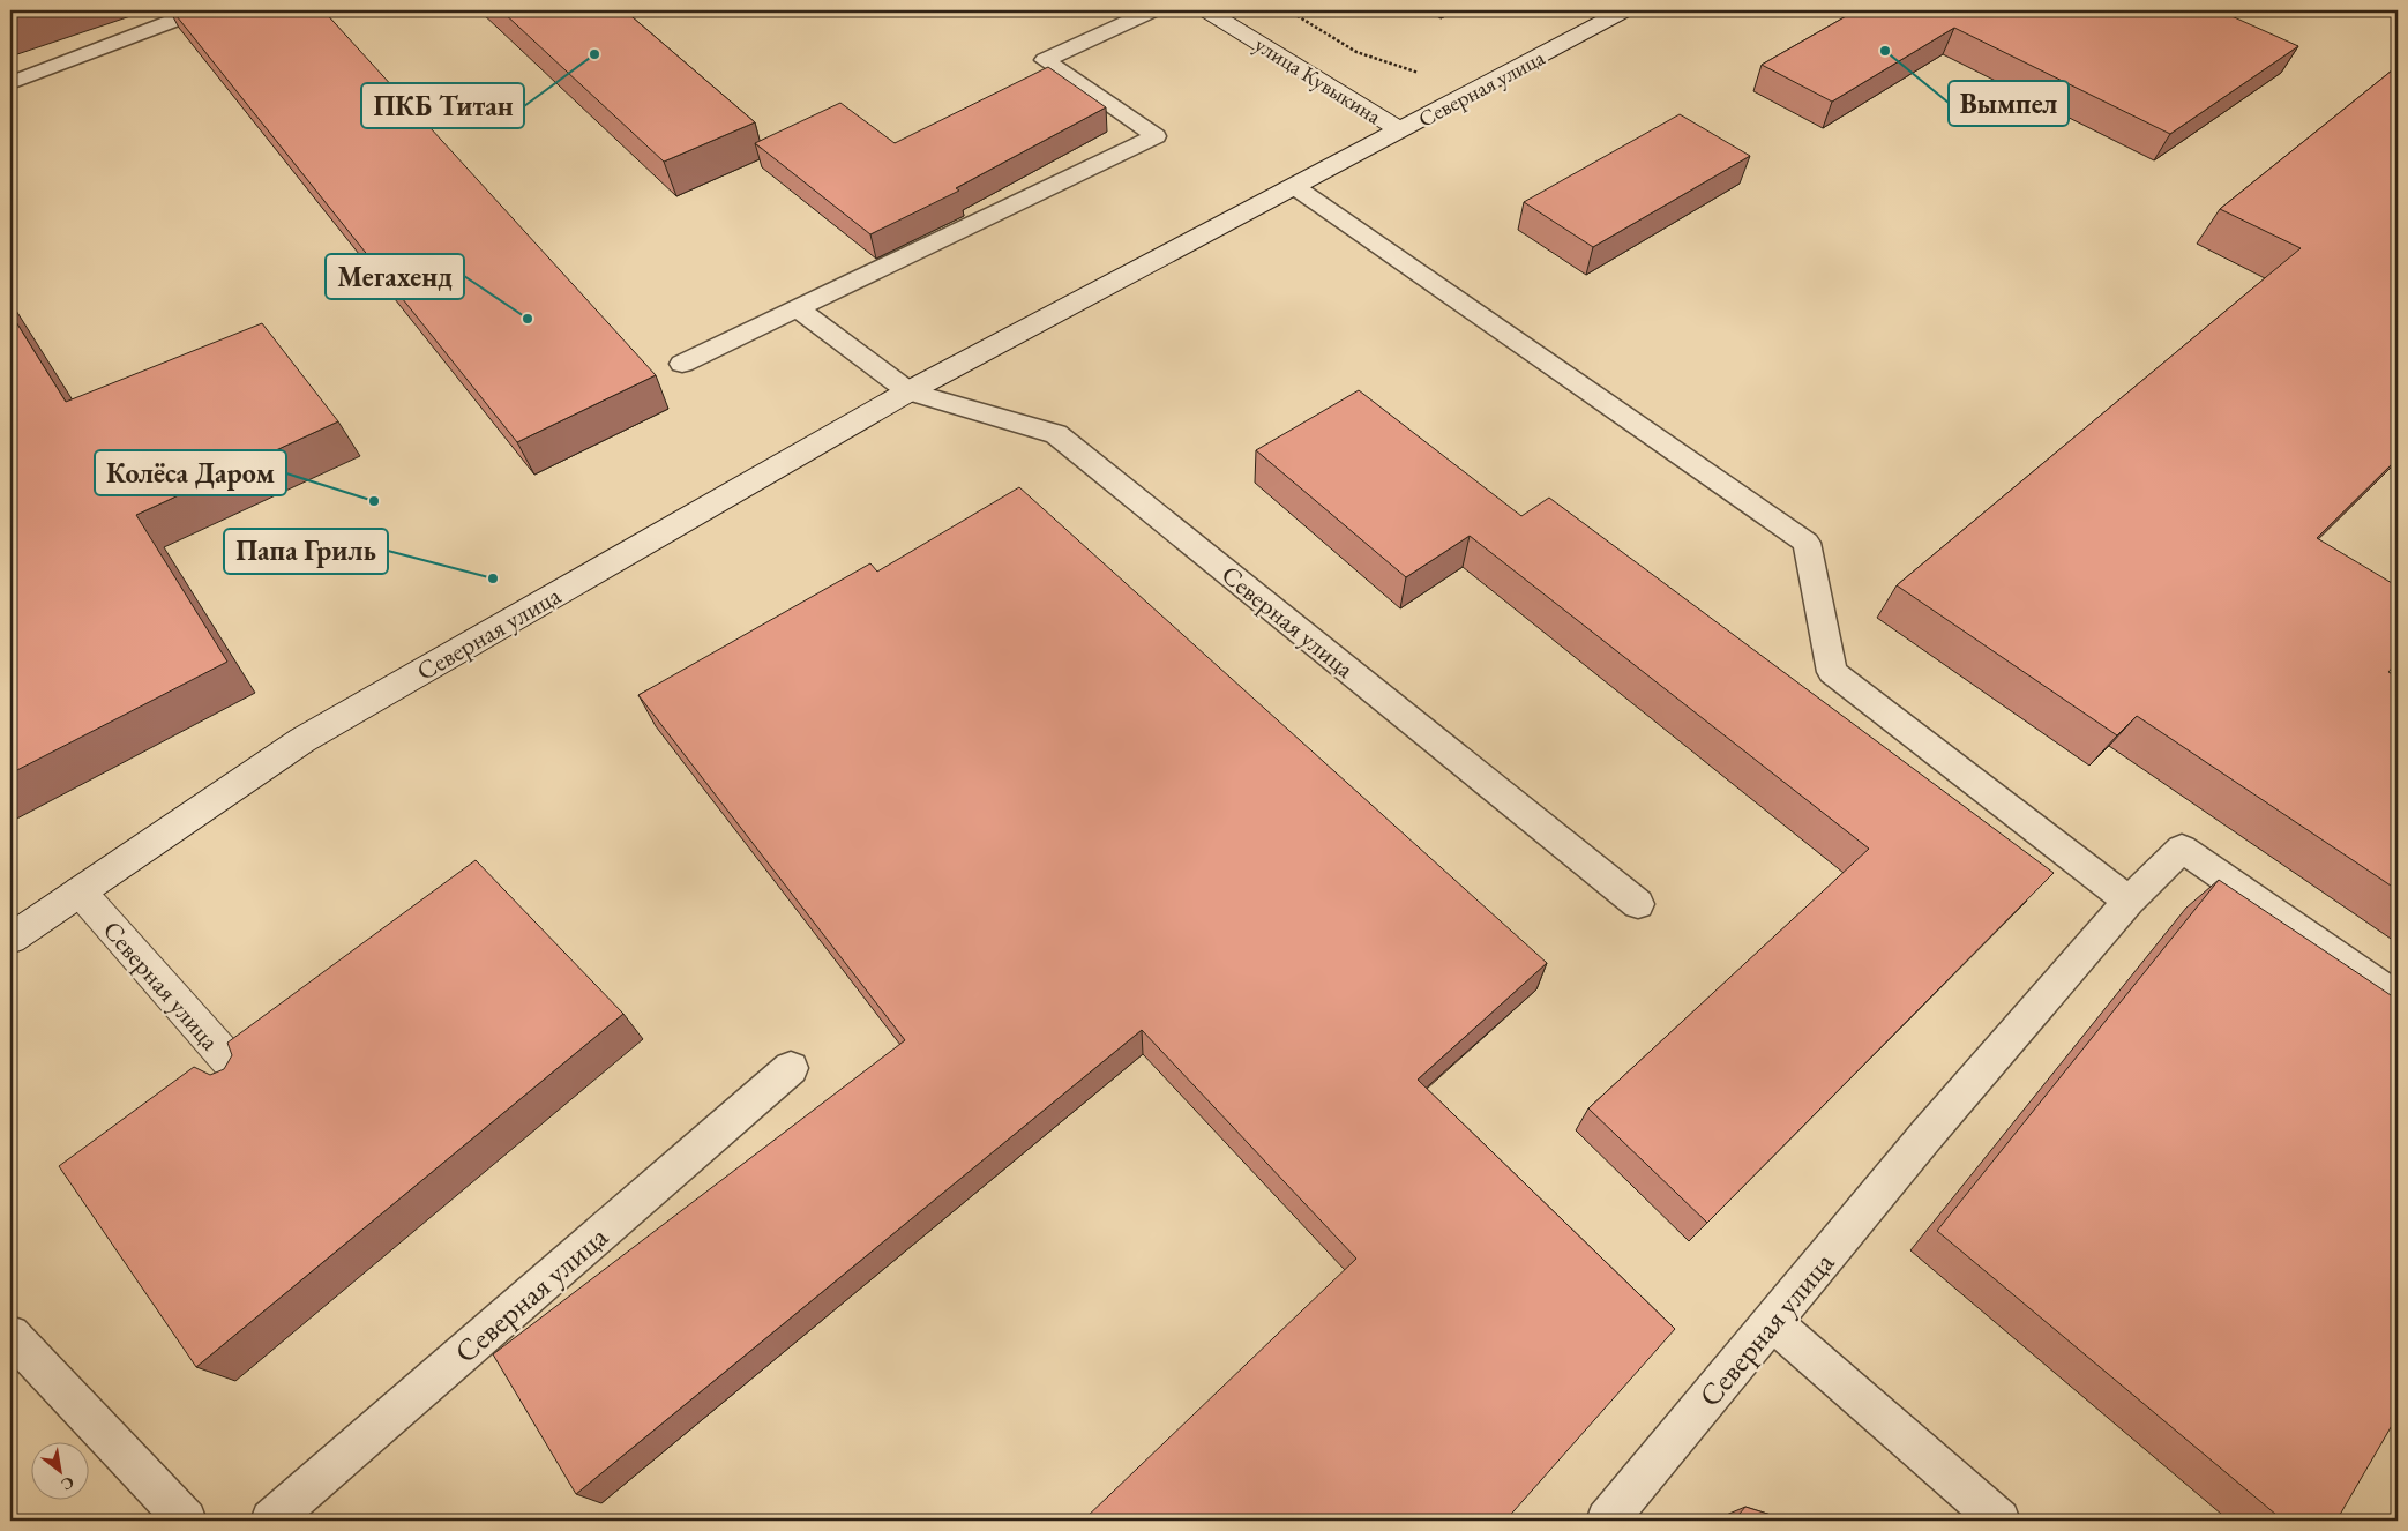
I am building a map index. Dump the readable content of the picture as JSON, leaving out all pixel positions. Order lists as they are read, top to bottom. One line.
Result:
{"streets":{"main road":["улица Кувыкина","Северная улица"]},"crossings":[["улица Кувыкина","Северная улица"]],"places":["Вымпел","ПКБ Титан","Мегахенд","Колёса Даром","Папа Гриль"],"north":"bottom right"}
